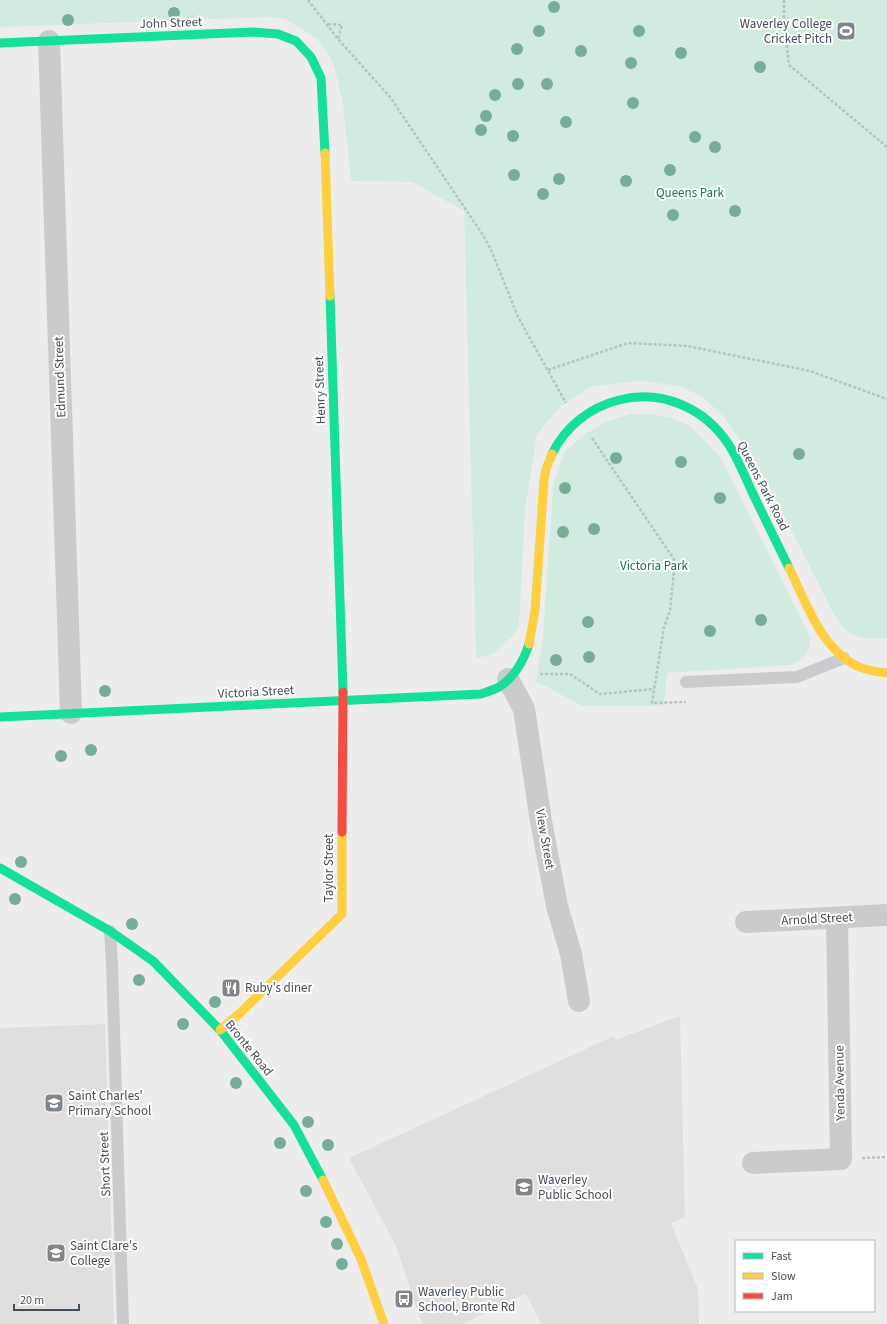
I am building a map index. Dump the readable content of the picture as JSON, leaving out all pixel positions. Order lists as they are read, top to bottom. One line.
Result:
{"streets":{"street":["John Street","Edmund Street","Henry Street","Queens Park Road","Victoria Street","View Street","Taylor Street","Arnold Street","Bronte Road","Yenda Avenue"],"lane":["Short Street"]},"crossings":[["John Street","Edmund Street"],["John Street","Henry Street"],["Edmund Street","Victoria Street"],["Henry Street","Victoria Street"],["Henry Street","Taylor Street"],["Queens Park Road","Victoria Street"],["Queens Park Road","View Street"],["Victoria Street","View Street"],["Victoria Street","Taylor Street"],["Taylor Street","Bronte Road"],["Arnold Street","Yenda Avenue"],["Bronte Road","Short Street"]],"parks":["Queens Park","Victoria Park"],"places":{"sports":["Waverley College Cricket Pitch"],"restaurant":["Ruby’s diner"],"school or university":["Saint Charles' Primary School","Waverley Public School","Saint Clare's College"],"bus stop":["Waverley Public School, Bronte Rd"]},"legend":["Fast","Slow","Jam"],"scale_bar":"20 m"}
